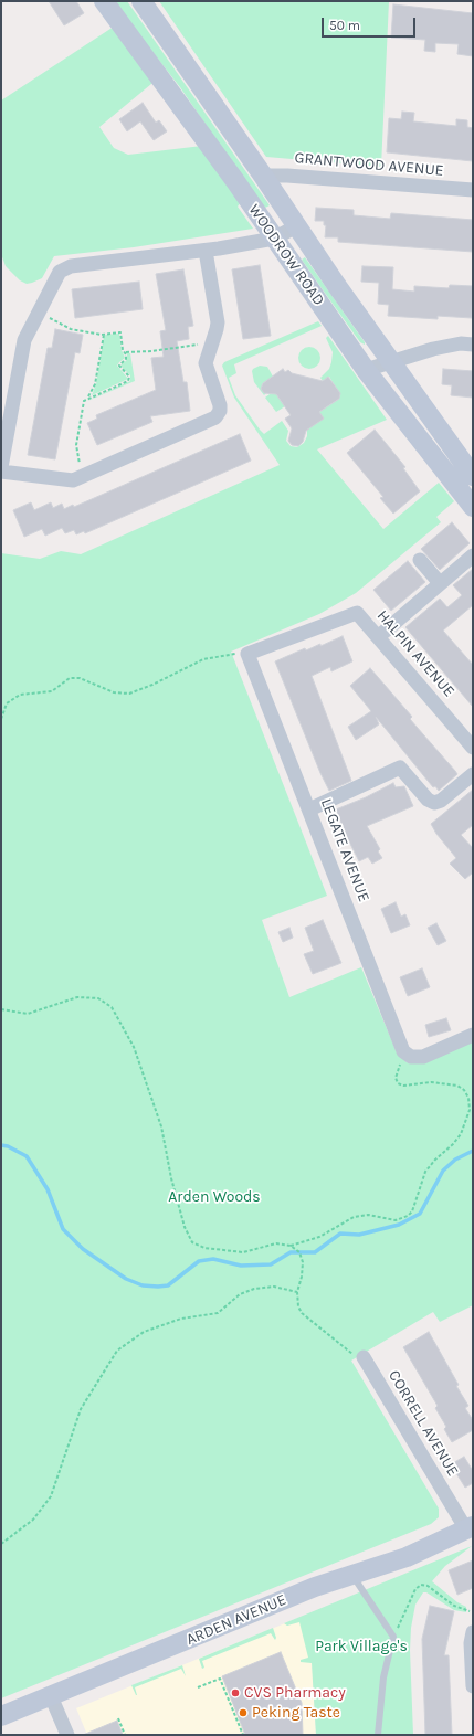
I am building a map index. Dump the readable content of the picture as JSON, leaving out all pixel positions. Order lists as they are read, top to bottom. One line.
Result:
{"streets":{"street":["GRANTWOOD AVENUE","WOODROW ROAD","HALPIN AVENUE","LEGATE AVENUE","CORRELL AVENUE","ARDEN AVENUE"]},"crossings":[["GRANTWOOD AVENUE","WOODROW ROAD"],["HALPIN AVENUE","LEGATE AVENUE"],["CORRELL AVENUE","ARDEN AVENUE"]],"parks":["Arden Woods","Park Village's"],"places":["CVS Pharmacy","Peking Taste"],"scale_bar":"50 m"}
